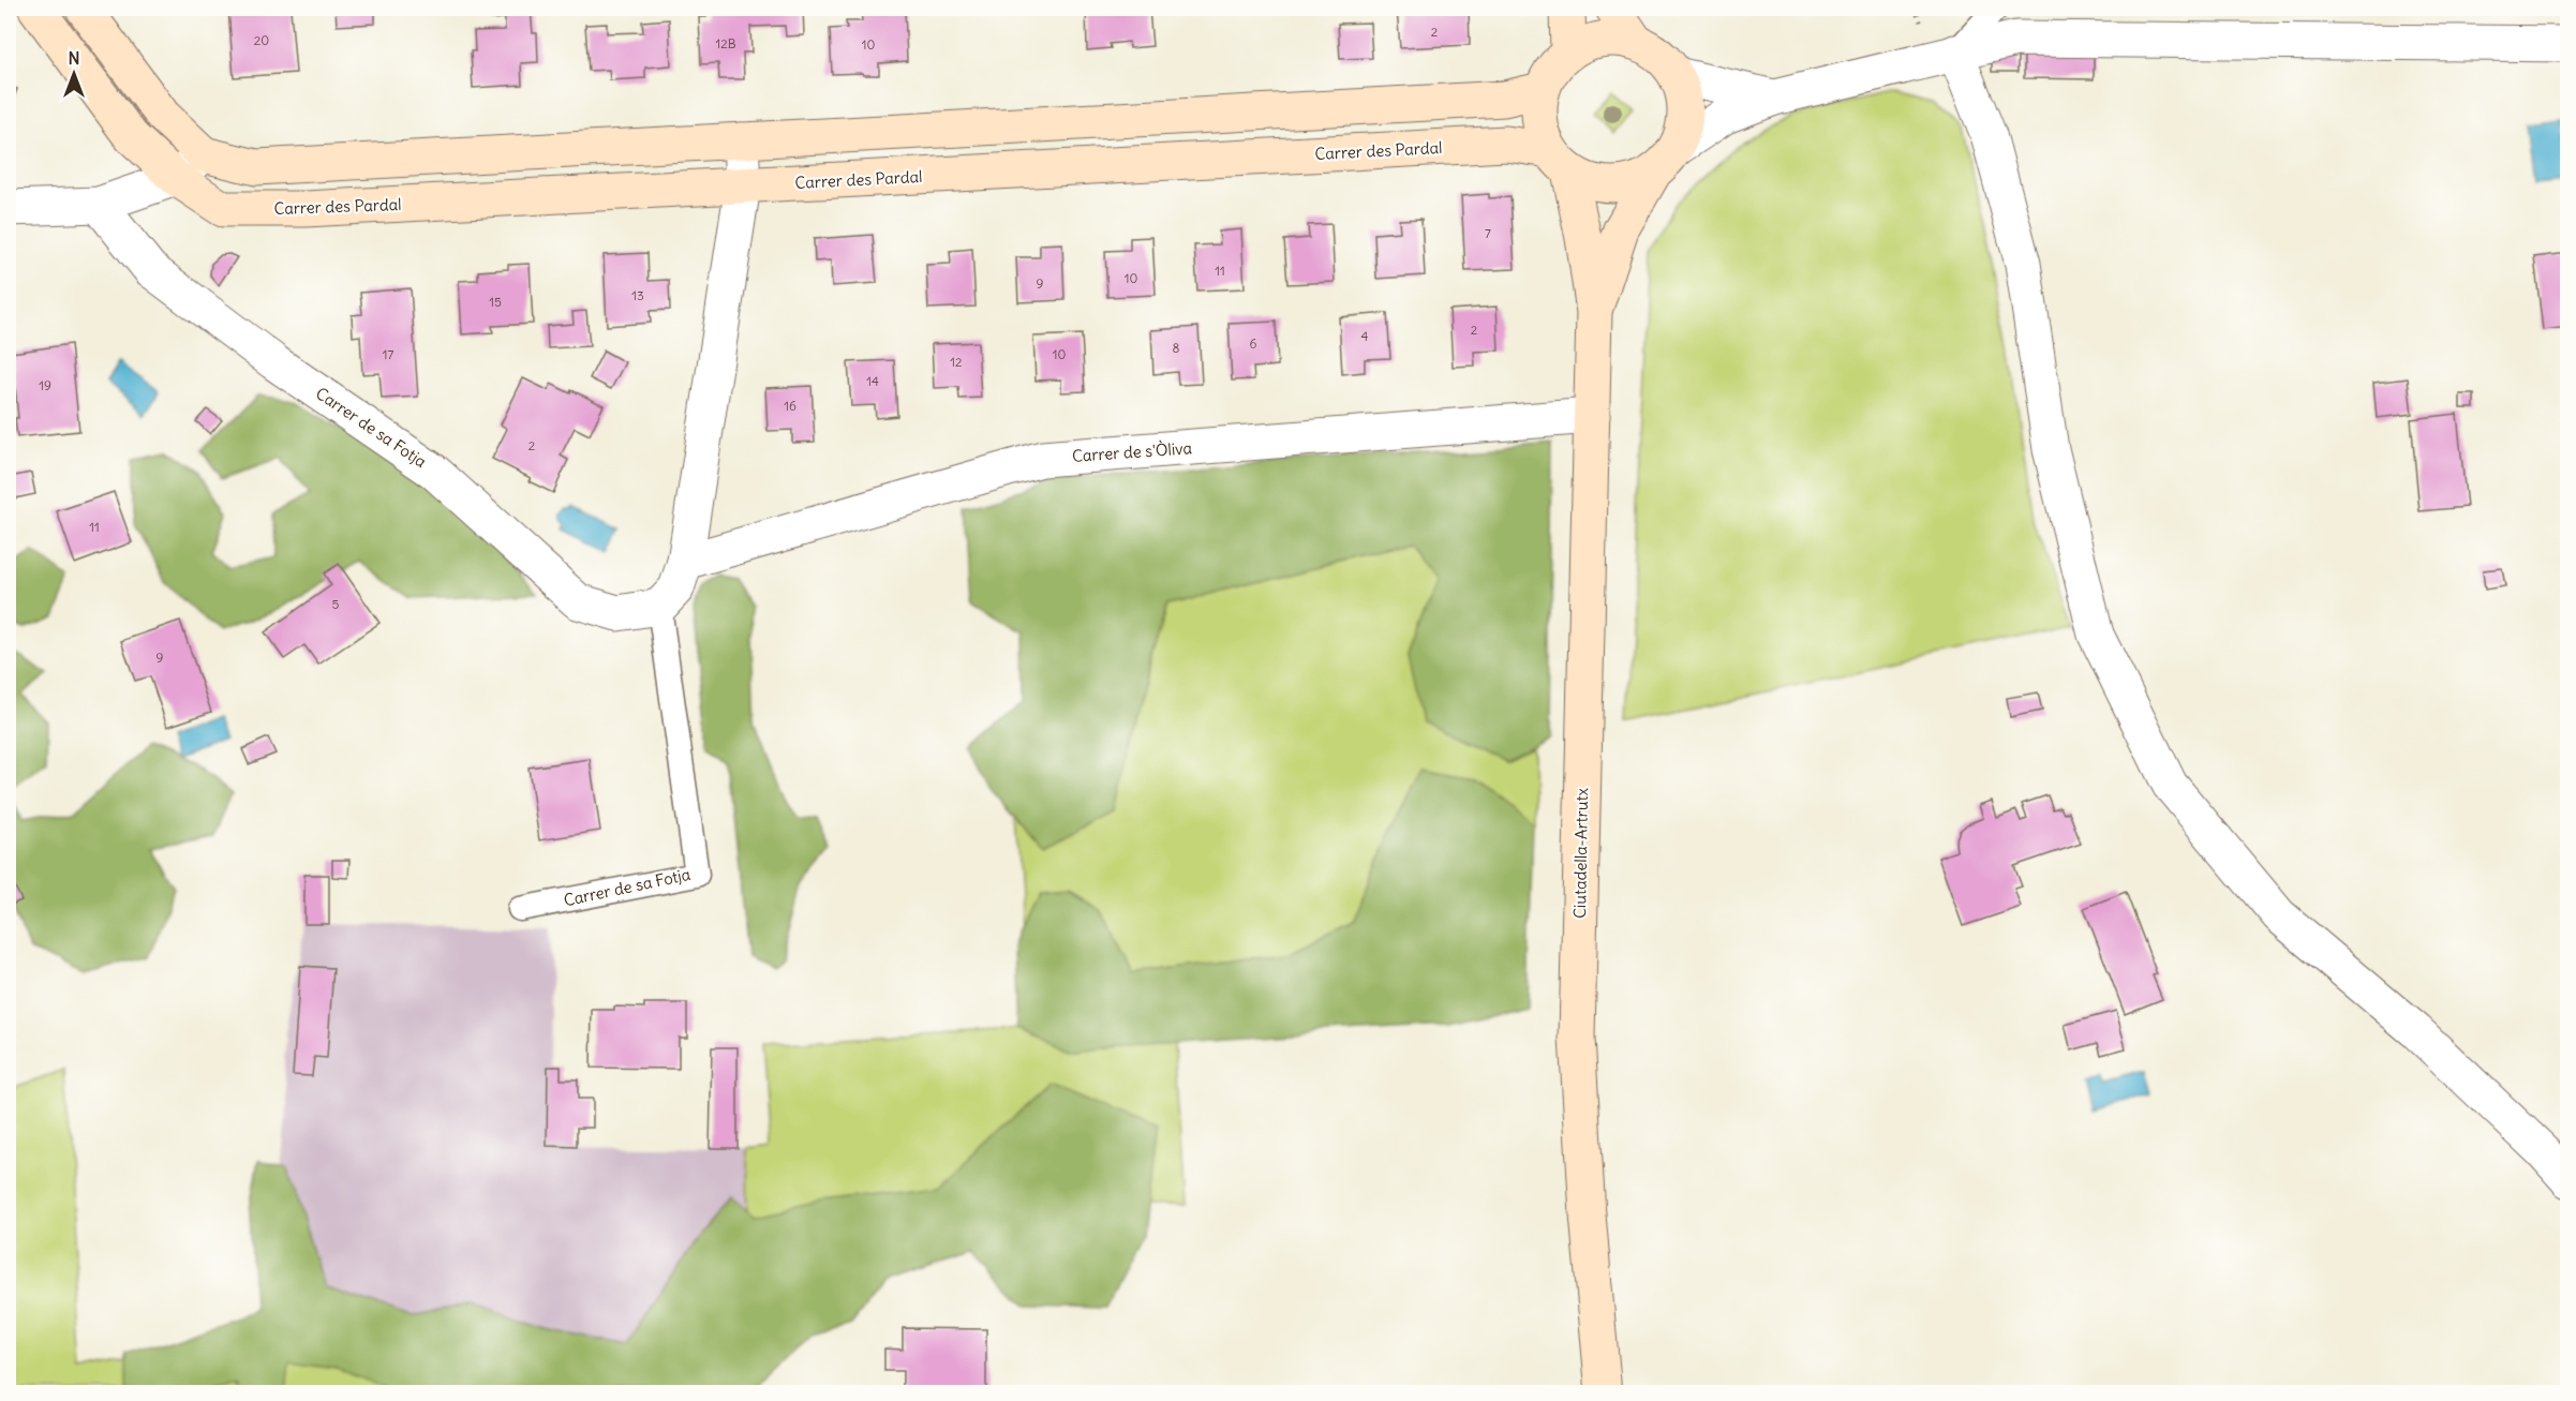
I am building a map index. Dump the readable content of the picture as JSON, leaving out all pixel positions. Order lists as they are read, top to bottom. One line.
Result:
{"streets":{"street":["Carrer des Pardal","Carrer de sa Fotja","Carrer de s'Òliva","Ciutadella-Artrutx"]},"crossings":[["Carrer de s'Òliva","Ciutadella-Artrutx"]],"house_numbers":["2","20","12B","10","7","11","10","9","13","15","2","4","6","8","17","10","12","14","19","16","2","11","5","9"],"north":"top"}
